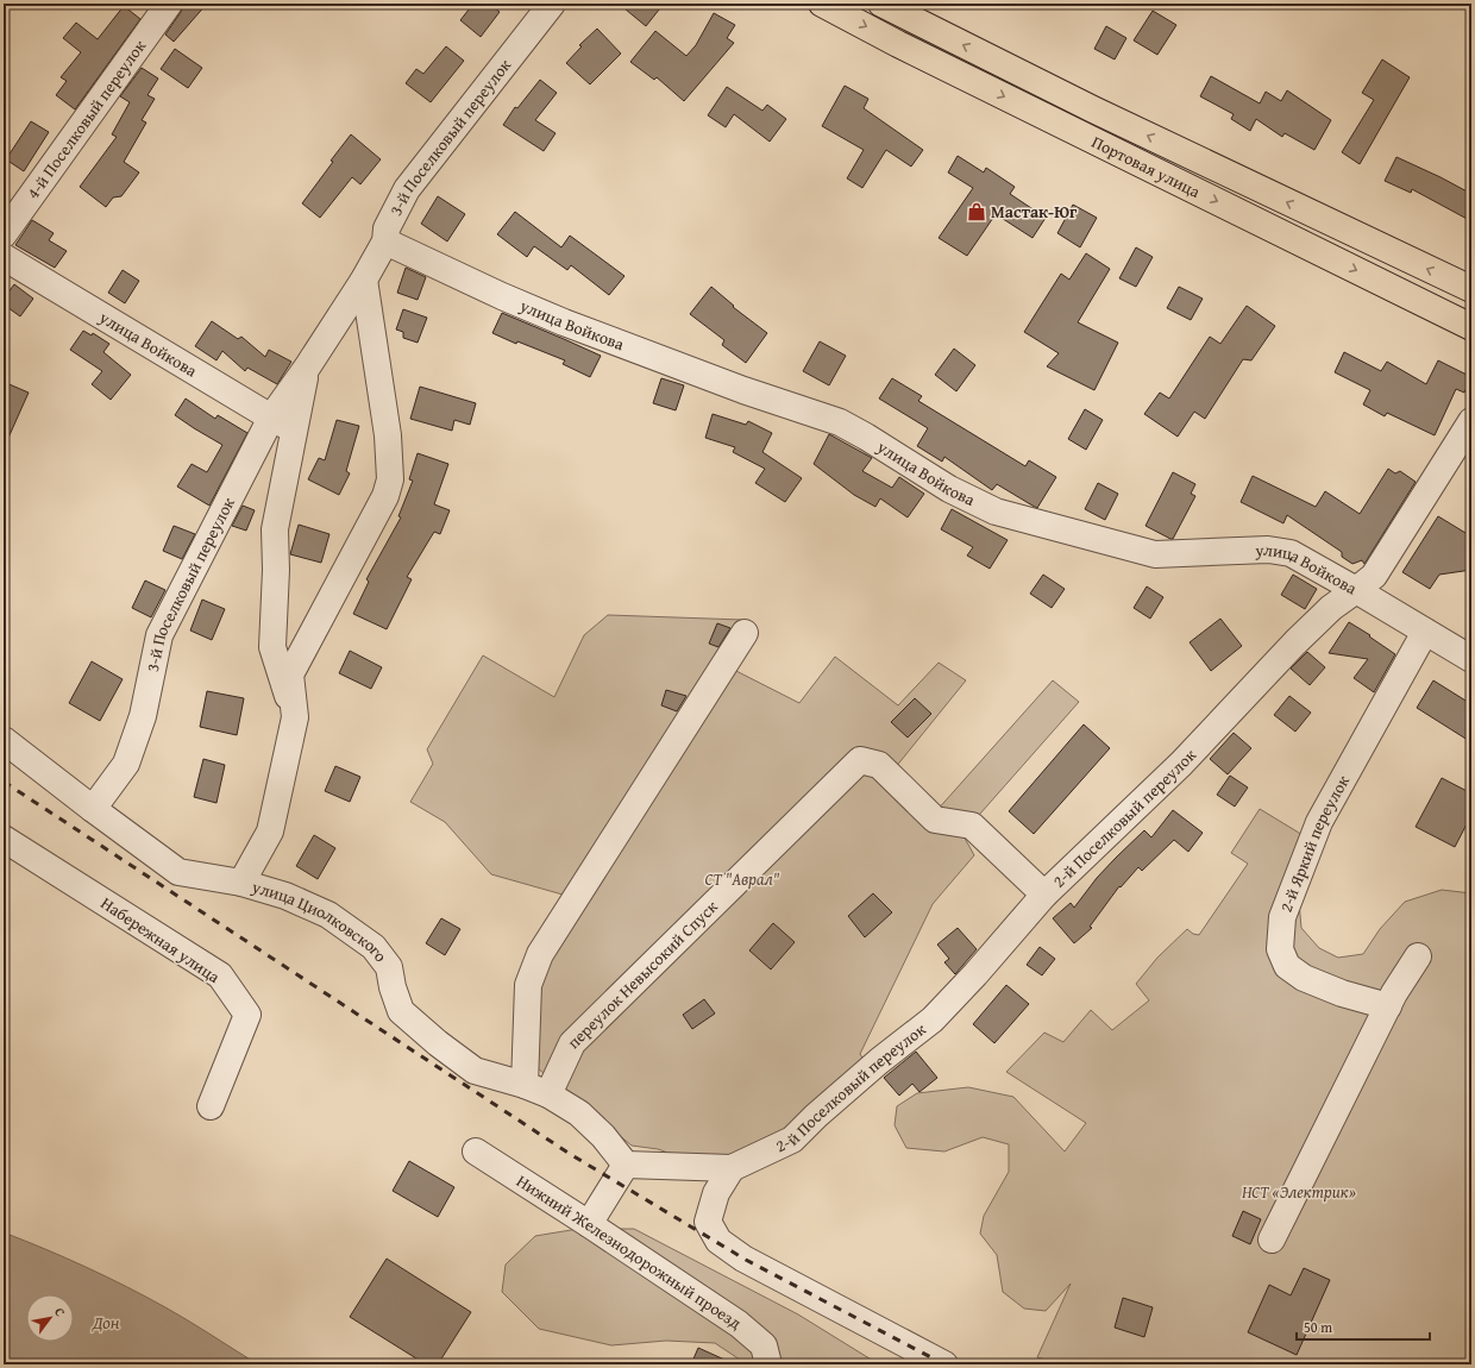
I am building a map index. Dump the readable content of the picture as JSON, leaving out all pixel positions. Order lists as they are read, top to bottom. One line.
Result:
{"streets":{"main road":["Портовая улица"],"street":["4-й Поселковый переулок","3-й Поселковый переулок","улица Войкова","2-й Поселковый переулок","2-й Яркий переулок","улица Циолковского","Набережная улица","переулок Невысокий Спуск","Нижний Железнодорожный проезд"]},"crossings":[["3-й Поселковый переулок","улица Войкова"],["3-й Поселковый переулок","улица Циолковского"],["улица Войкова","2-й Поселковый переулок"],["улица Войкова","2-й Яркий переулок"],["2-й Поселковый переулок","переулок Невысокий Спуск"],["улица Циолковского","переулок Невысокий Спуск"]],"water":["Дон"],"parks":["СТ \"Аврал\"","НСТ «Электрик»"],"places":{"shop":["Мастак-Юг"]},"scale_bar":"50 m","north":"top right"}
